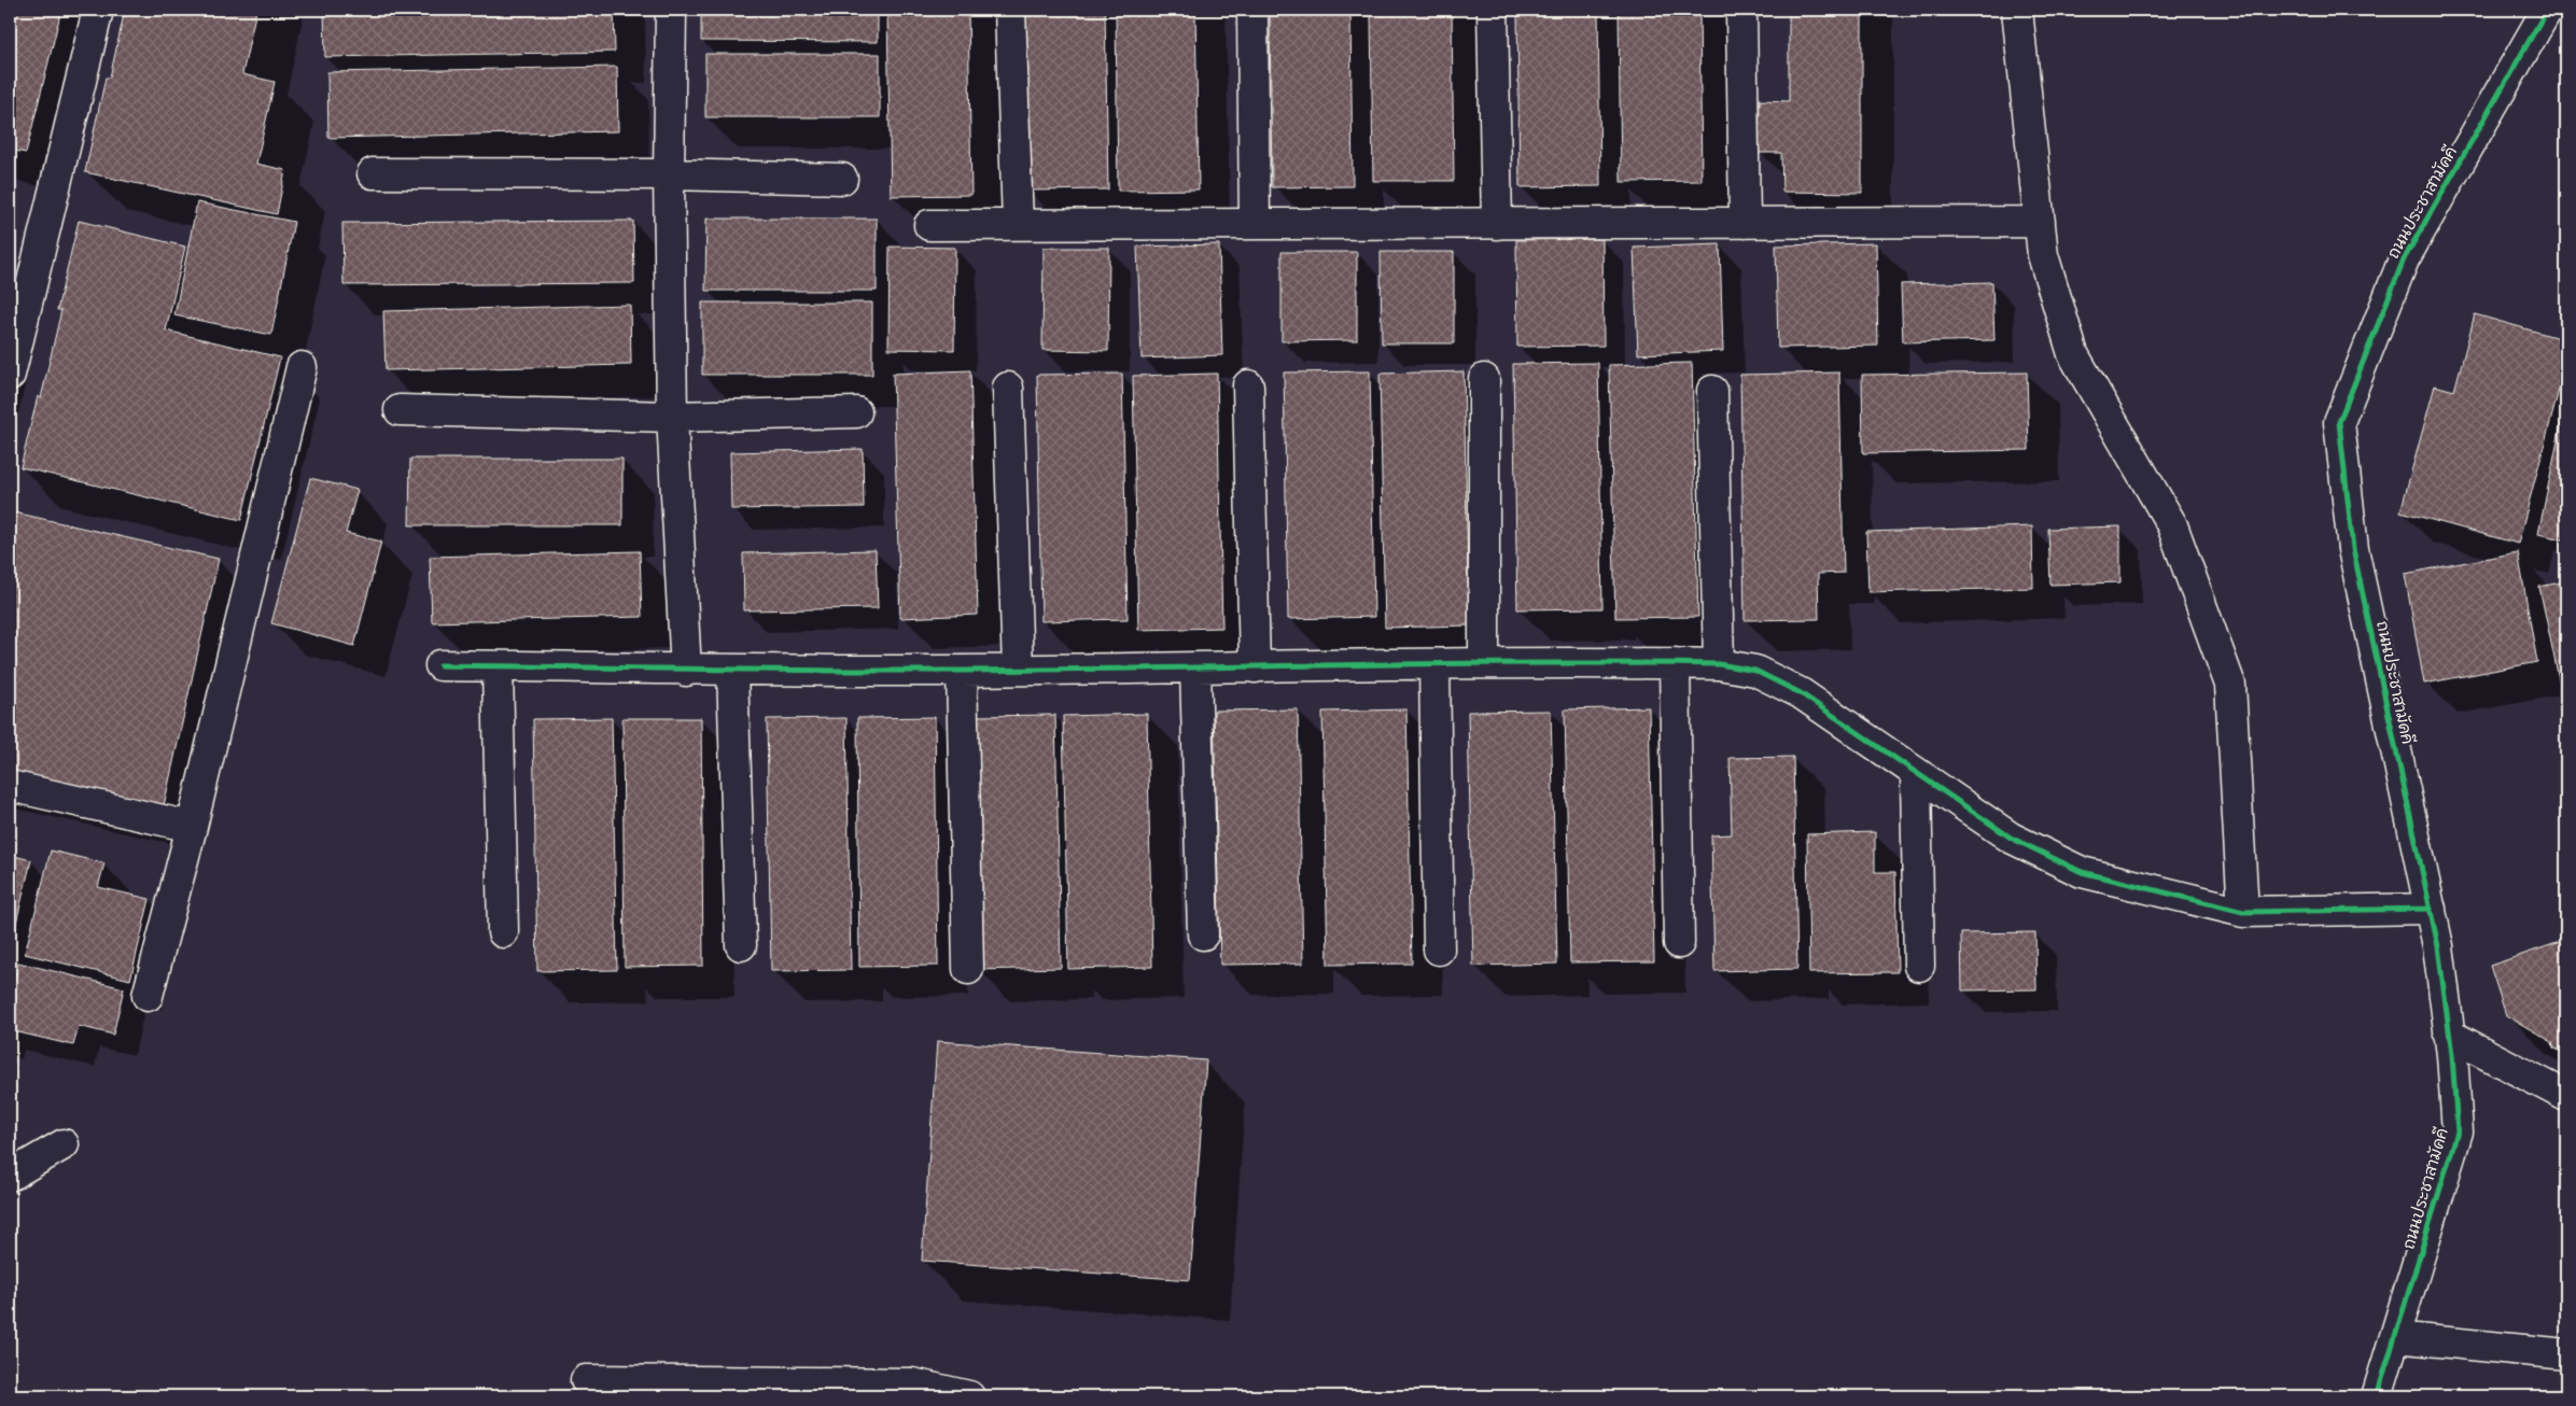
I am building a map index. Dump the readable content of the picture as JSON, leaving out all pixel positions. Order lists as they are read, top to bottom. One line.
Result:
{"streets":{"street":["ถนนประชาสามัคคี"]}}
